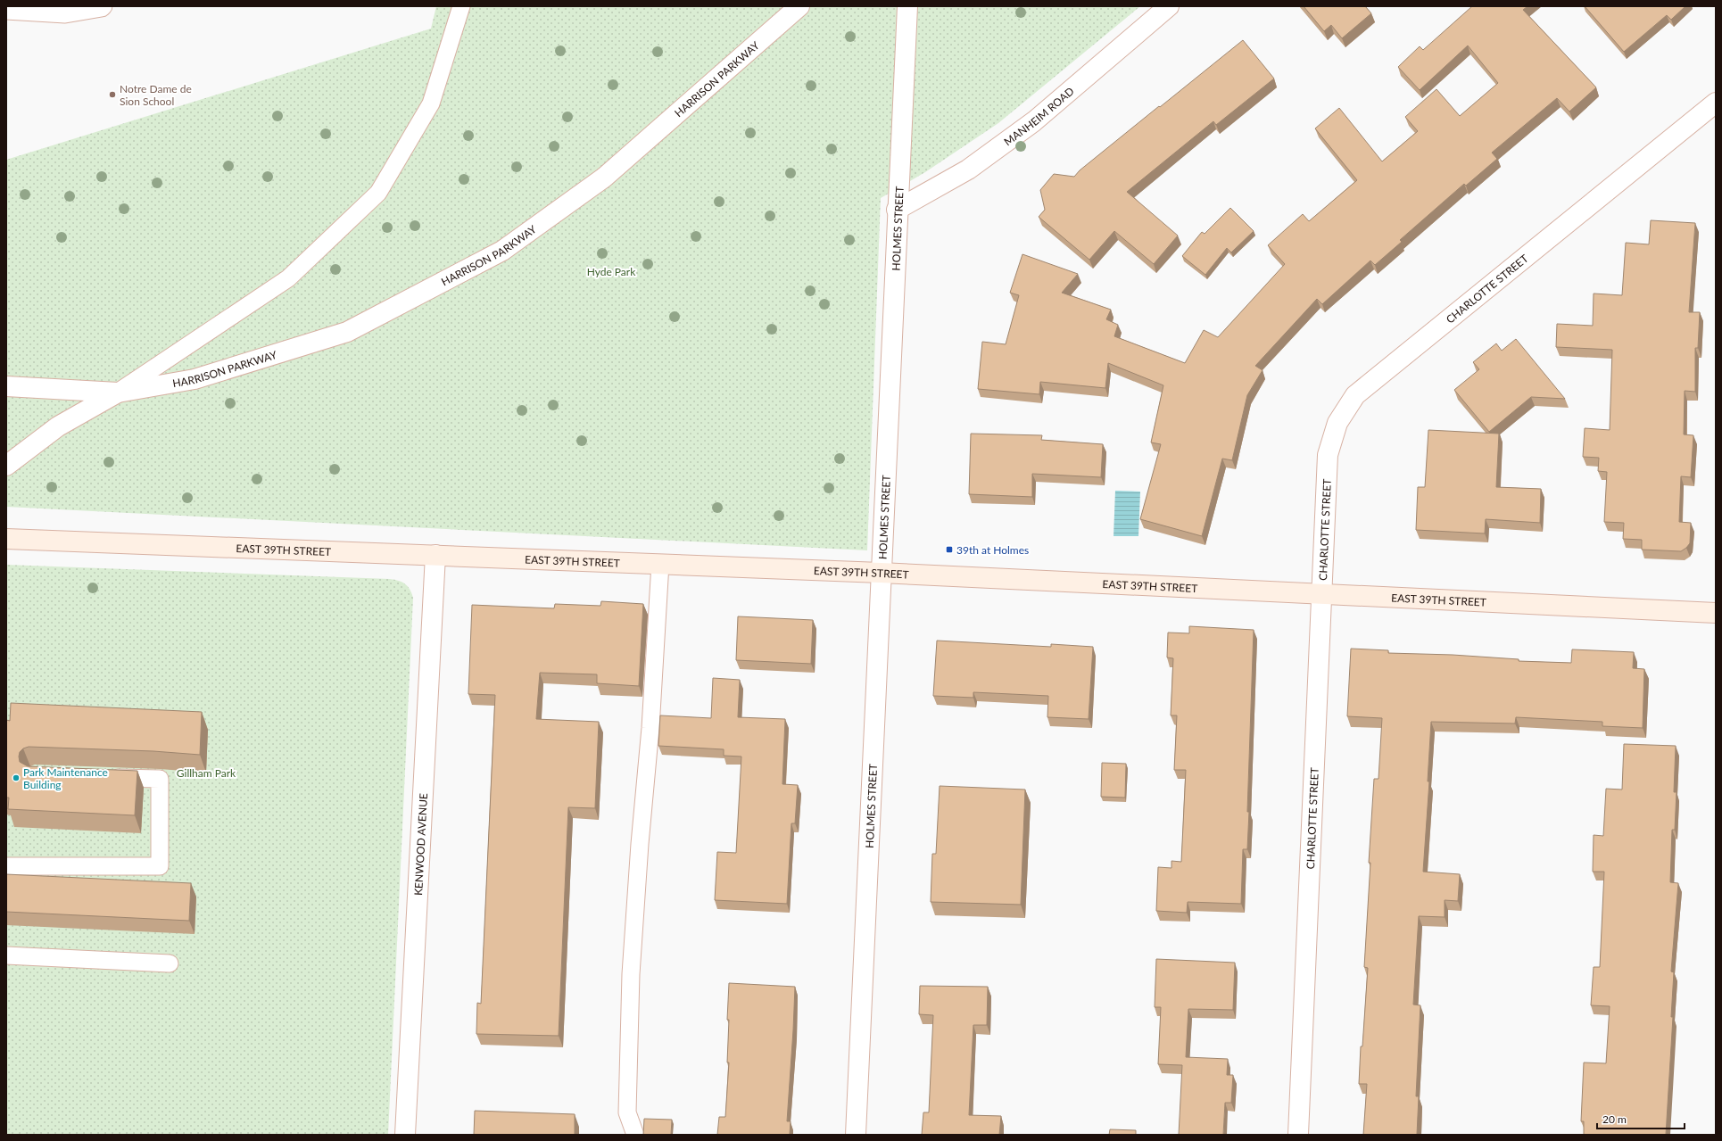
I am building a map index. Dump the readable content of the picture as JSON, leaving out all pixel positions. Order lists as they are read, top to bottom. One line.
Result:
{"streets":{"main road":["EAST 39TH STREET"],"street":["HARRISON PARKWAY","MANHEIM ROAD","HOLMES STREET","CHARLOTTE STREET","KENWOOD AVENUE"]},"crossings":[["MANHEIM ROAD","HOLMES STREET"],["HOLMES STREET","EAST 39TH STREET"],["CHARLOTTE STREET","EAST 39TH STREET"],["EAST 39TH STREET","KENWOOD AVENUE"]],"parks":["Hyde Park","Gillham Park"],"places":{"other":["Notre Dame de Sion School","Park Maintenance Building"],"transit":["39th at Holmes"]},"scale_bar":"20 m"}
